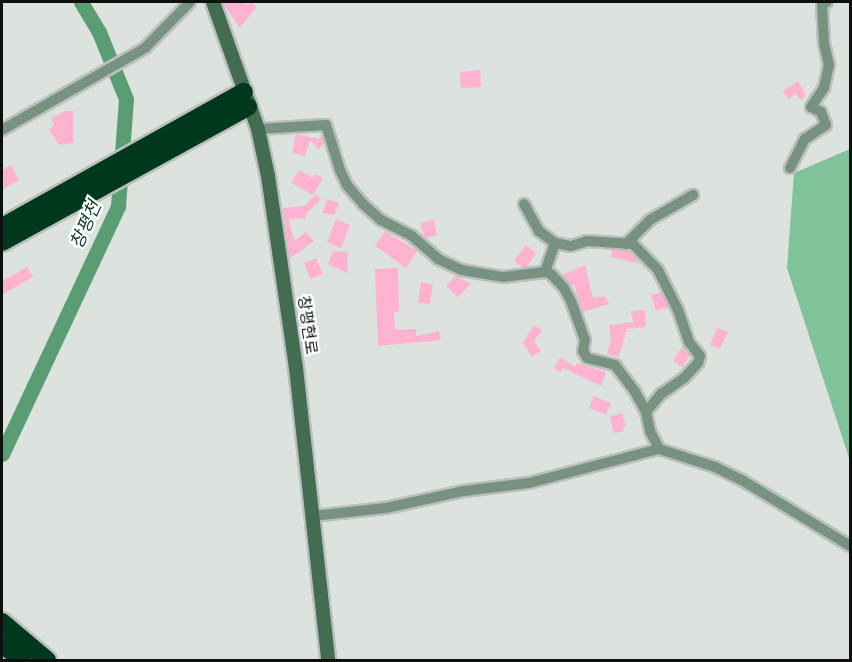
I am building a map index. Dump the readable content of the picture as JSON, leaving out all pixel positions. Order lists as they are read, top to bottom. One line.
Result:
{"streets":{"main road":["창평현로"]},"water":["창평천"]}
